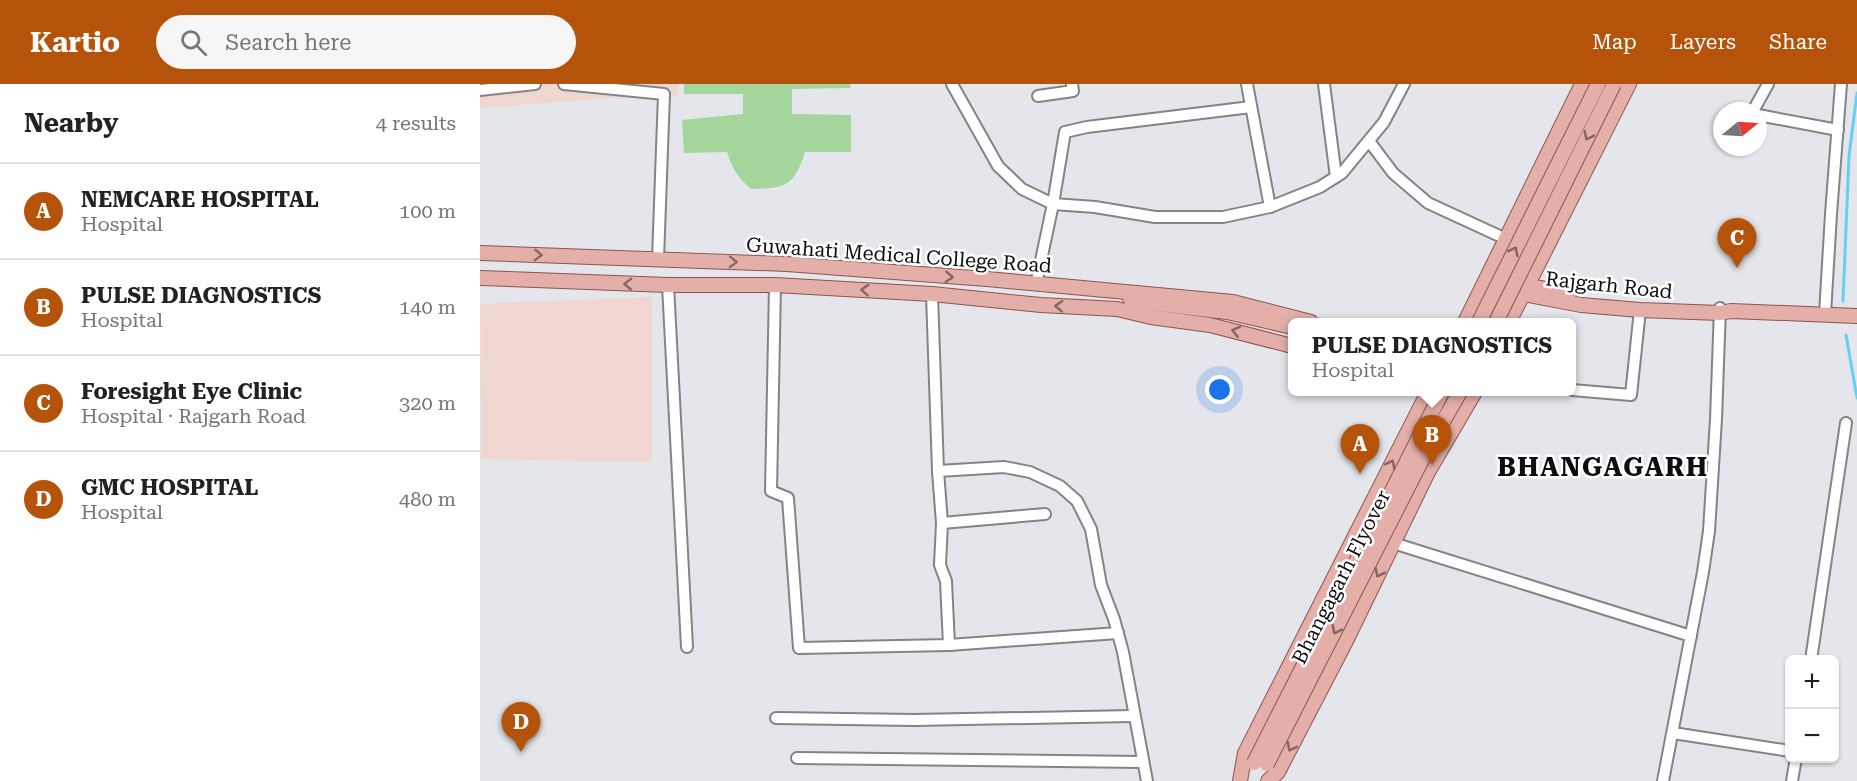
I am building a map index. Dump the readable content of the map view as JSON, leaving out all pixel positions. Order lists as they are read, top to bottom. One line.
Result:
{"streets":{"main road":["Guwahati Medical College Road","Rajgarh Road","Bhangagarh Flyover"]},"districts":["BHANGAGARH"],"north":"right","page":{"header":"Kartio","search":"Search here","nav":["Map","Layers","Share"],"heading":["Nearby","4 results"],"list":[{"mark":"A","name":"NEMCARE HOSPITAL","note":"Hospital","value":"100 m"},{"mark":"B","name":"PULSE DIAGNOSTICS","note":"Hospital","value":"140 m"},{"mark":"C","name":"Foresight Eye Clinic","note":"Hospital · Rajgarh Road","value":"320 m"},{"mark":"D","name":"GMC HOSPITAL","note":"Hospital","value":"480 m"}],"pins":["C","B","A","D"],"popup":["PULSE DIAGNOSTICS","Hospital"],"map_buttons":["+","−"]}}
